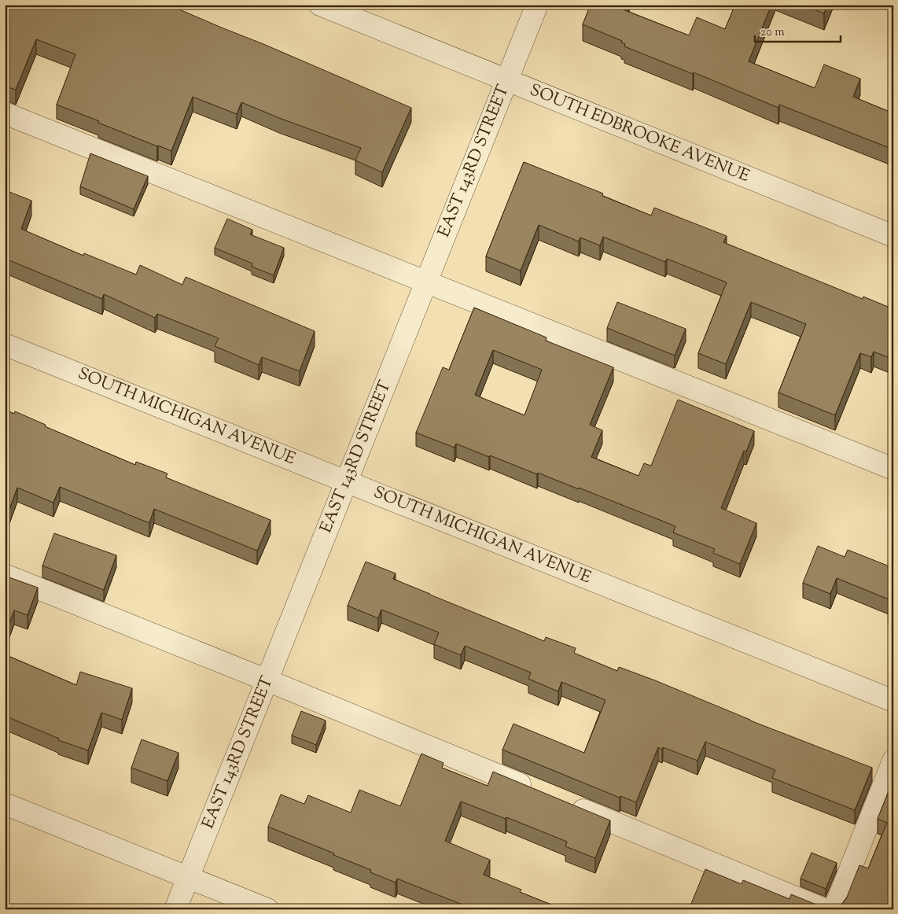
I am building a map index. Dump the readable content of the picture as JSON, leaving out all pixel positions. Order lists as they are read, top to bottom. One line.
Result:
{"streets":{"street":["SOUTH EDBROOKE AVENUE","EAST 143RD STREET","SOUTH MICHIGAN AVENUE"]},"crossings":[["SOUTH EDBROOKE AVENUE","EAST 143RD STREET"],["EAST 143RD STREET","SOUTH MICHIGAN AVENUE"]],"scale_bar":"20 m"}
